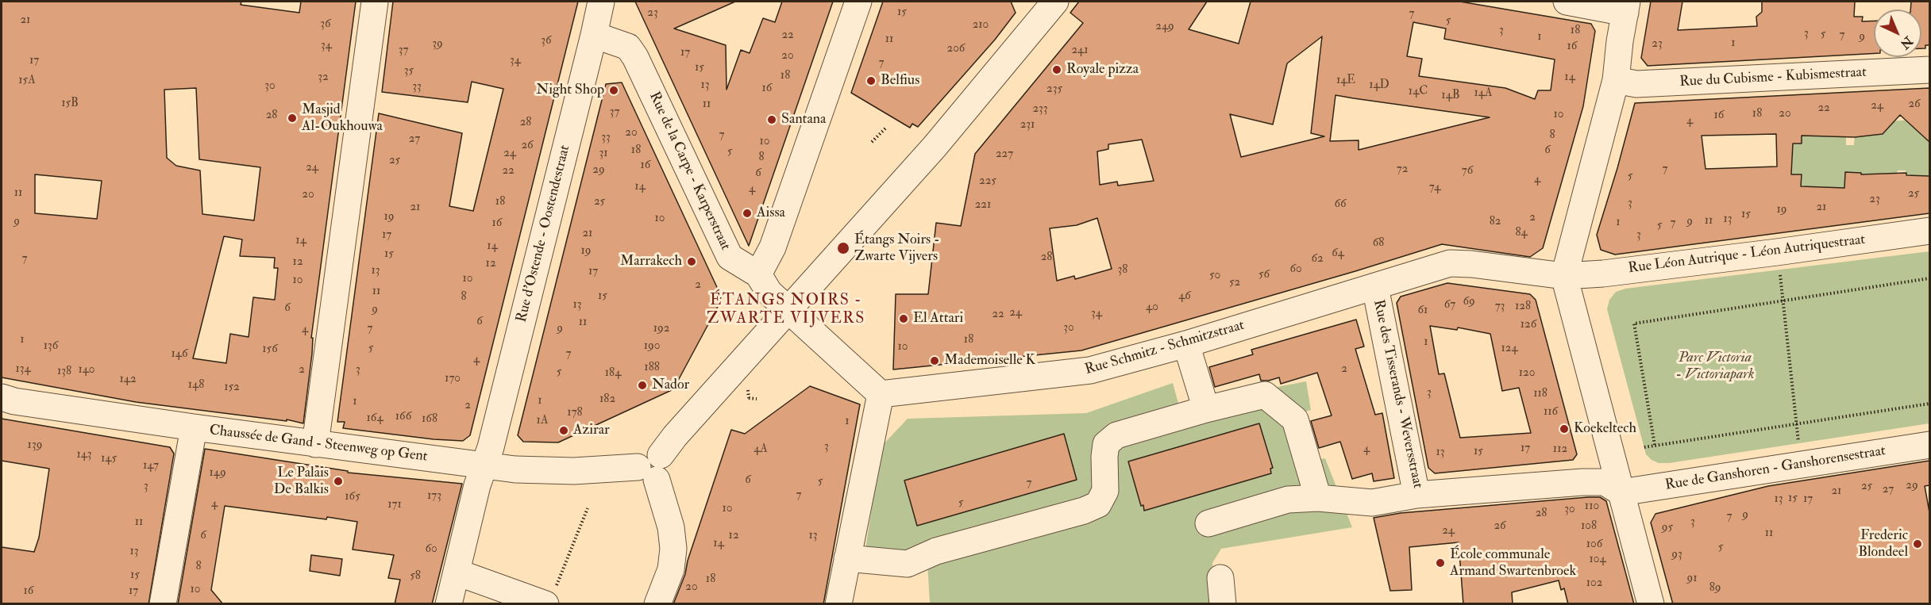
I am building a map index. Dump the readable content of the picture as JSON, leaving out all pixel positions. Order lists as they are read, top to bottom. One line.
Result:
{"streets":{"street":["Rue du Cubisme - Kubismestraat","Rue de la Carpe - Karperstraat","Rue d'Ostende - Oostendestraat","Rue Léon Autrique - Léon Autriquestraat","Rue Schmitz - Schmitzstraat","Rue des Tisserands - Weversstraat","Chaussée de Gand - Steenweg op Gent","Rue de Ganshoren - Ganshorensestraat"]},"crossings":[["Rue de la Carpe - Karperstraat","Rue d'Ostende - Oostendestraat"],["Rue d'Ostende - Oostendestraat","Chaussée de Gand - Steenweg op Gent"],["Rue Léon Autrique - Léon Autriquestraat","Rue Schmitz - Schmitzstraat"],["Rue Schmitz - Schmitzstraat","Rue des Tisserands - Weversstraat"],["Rue des Tisserands - Weversstraat","Rue de Ganshoren - Ganshorensestraat"]],"districts":["ÉTANGS NOIRS - ZWARTE VIJVERS"],"parks":["Parc Victoria - Victoriapark"],"places":["Royale pizza","Belfius","Night Shop","Masjid Al-Oukhouwa","Santana","Aissa","Étangs Noirs - Zwarte Vijvers","Marrakech","El Attari","Mademoiselle K","Nador","Koekeltech","Azirar","Le Palais De Balkis","Frederic Blondeel","École communale Armand Swartenbroek"],"house_numbers":["15","23","7","21","5","36","210","249","3","18","3","5","22","7","1","9","11","36","1","39","23","34","16","206","37","241","17","20","17","34","7","15","35","18","32","14","15A","14E","13","14D","30","33","16","235","14C","14A","14B","15B","11","26","24","22","233","37","18","20","10","28","16","4","28","231","20","7","8","33","27","10","26","18","6","5","24","31","227","8","25","16","24","72","7","29","22","76","6","5","4","225","14","74","4","11","25","20","23","18","25","3","66","221","21","21","19","15","19","2","10","13","11","9","82","9","1","16","7","5","84","21","17","3","14","68","14","19","64","15","28","7","62","12","12","60","38","13","17","56","50","10","10","52","2","11","15","46","8","69","13","67","73","128","40","6","9","61","24","34","22","6","11","126","30","7","9","192","4","1","18","1","136","190","10","5","124","156","146","7","4","188","134","2","140","2","3","138","5","184","120","170","142","148","152","3","118","182","1","1","2","116","178","166","164","168","1A","1","139","3","17","4A","4","112","15","13","143","145","147","149","6","5","7","29","3","25","27","21","7","173","165","15","13","17","5","4","171","110","10","30","28","9","7","11","3","26","108","95","24","11","6","12","13","14","106","5","60","13","93","104","8","15","58","91","18","102","20","89","10","16","17"],"north":"bottom right"}
